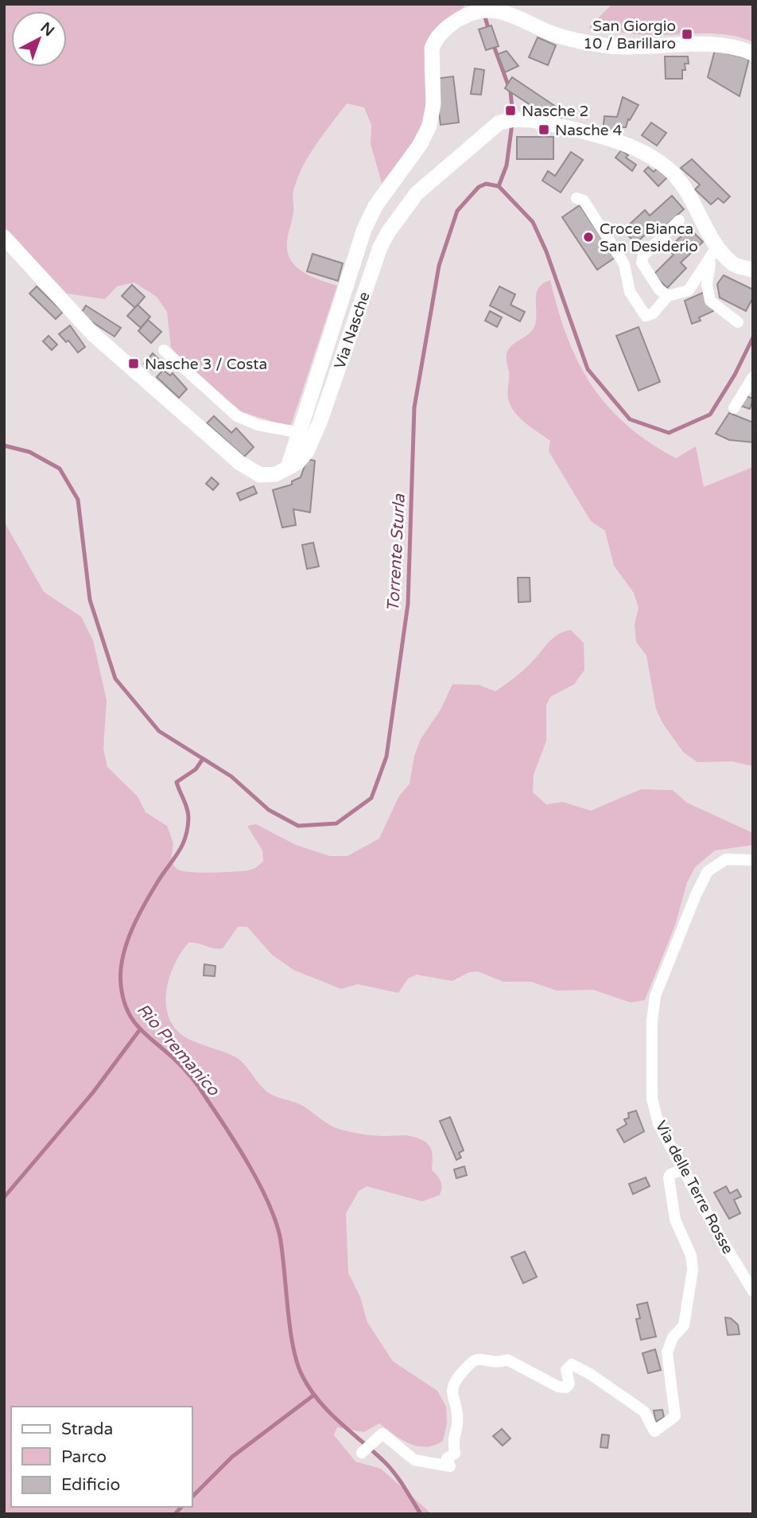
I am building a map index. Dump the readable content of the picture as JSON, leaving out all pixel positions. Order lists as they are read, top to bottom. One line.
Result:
{"streets":{"street":["Via Nasche","Via delle Terre Rosse"]},"water":["Torrente Sturla","Rio Premanico"],"places":{"transit":["San Giorgio 10 / Barillaro","Nasche 2","Nasche 4","Nasche 3 / Costa"],"other":["Croce Bianca San Desiderio"]},"legend":["Strada","Parco","Edificio"],"north":"top right"}
